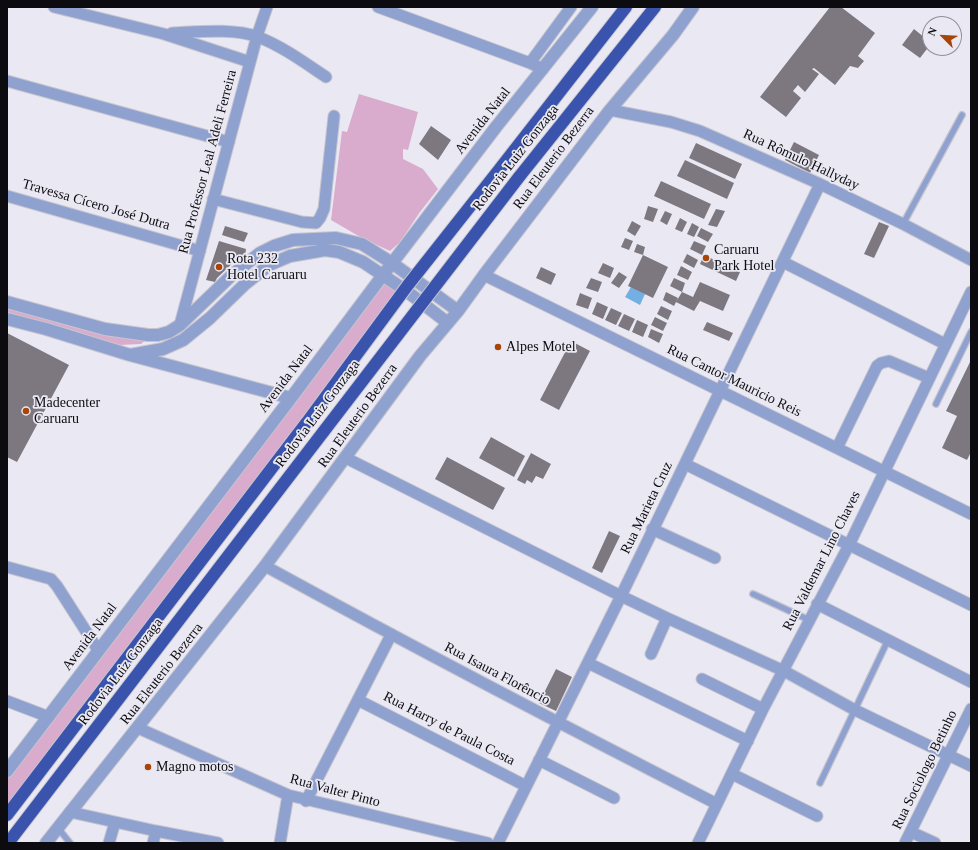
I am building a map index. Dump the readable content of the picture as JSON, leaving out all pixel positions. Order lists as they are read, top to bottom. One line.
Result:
{"streets":{"highway":["Rodovia Luiz Gonzaga"],"street":["Avenida Natal","Rua Eleuterio Bezerra","Rua Rômulo Hallyday","Rua Professor Leal Adeli Ferreira","Travessa Cícero José Dutra","Rua Cantor Mauricio Reis","Rua Marieta Cruz","Rua Valdemar Lino Chaves","Rua Isaura Florêncio","Rua Harry de Paula Costa","Rua Sociologo Betinho","Rua Valter Pinto"]},"crossings":[["Rua Eleuterio Bezerra","Rua Rômulo Hallyday"],["Rua Eleuterio Bezerra","Rua Cantor Mauricio Reis"],["Rua Eleuterio Bezerra","Rua Isaura Florêncio"],["Rua Eleuterio Bezerra","Rua Valter Pinto"],["Rua Rômulo Hallyday","Rua Marieta Cruz"],["Rua Professor Leal Adeli Ferreira","Travessa Cícero José Dutra"],["Rua Cantor Mauricio Reis","Rua Marieta Cruz"],["Rua Cantor Mauricio Reis","Rua Valdemar Lino Chaves"],["Rua Marieta Cruz","Rua Isaura Florêncio"],["Rua Marieta Cruz","Rua Harry de Paula Costa"],["Rua Valdemar Lino Chaves","Rua Isaura Florêncio"]],"places":["Caruaru Park Hotel","Rota 232 Hotel Caruaru","Alpes Motel","Madecenter Caruaru","Magno motos"],"north":"top left"}
